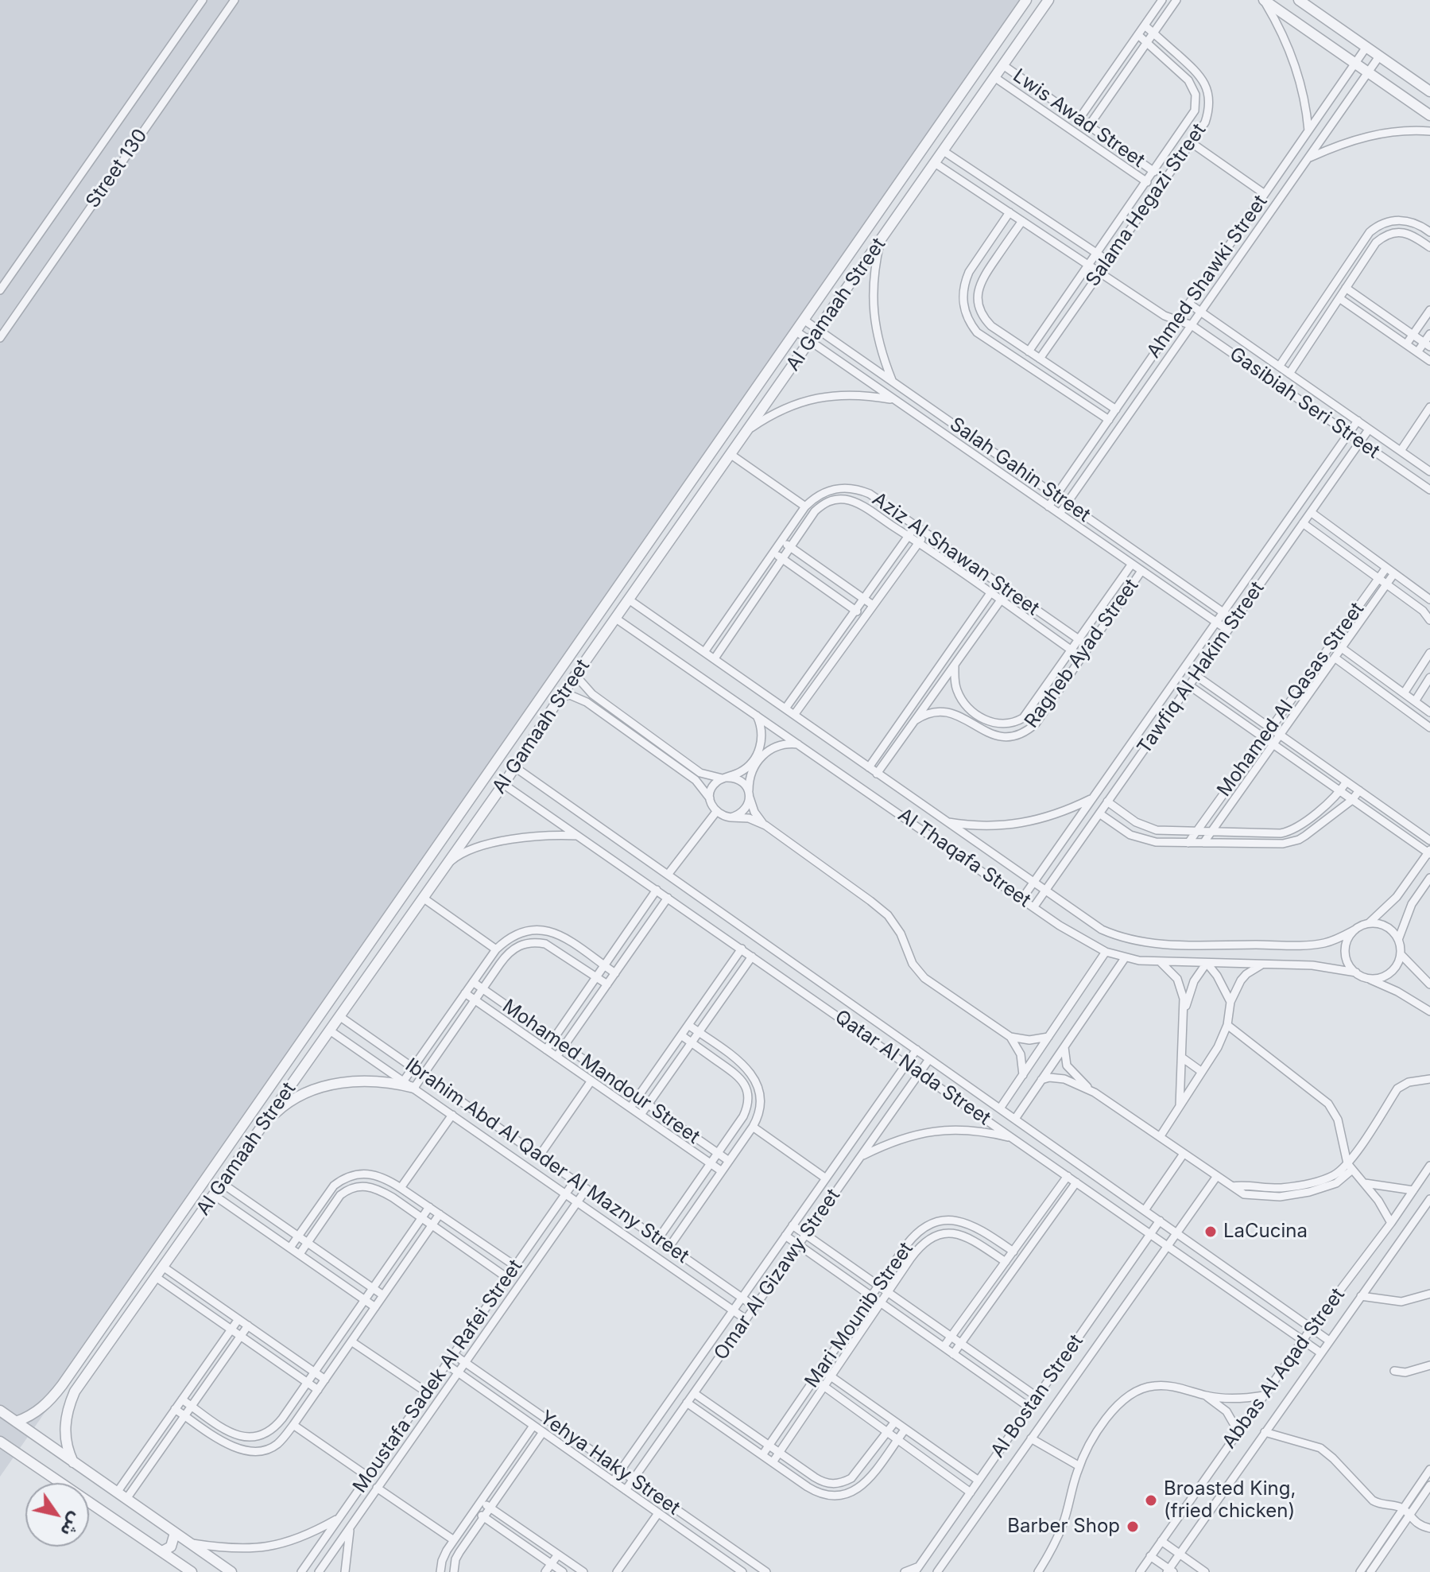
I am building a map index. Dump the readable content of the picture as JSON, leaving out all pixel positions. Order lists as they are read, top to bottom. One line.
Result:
{"streets":{"street":["Lwis Awad Street","Street 130","Salama Hegazi Street","Ahmed Shawki Street","Al Gamaah Street","Gasibiah Seri Street","Salah Gahin Street","Aziz Al Shawan Street","Ragheb Ayad Street","Tawfiq Al Hakim Street","Mohamed Al Qasas Street","Al Thaqafa Street","Qatar Al Nada Street","Mohamed Mandour Street","Ibrahim Abd Al Qader Al Mazny Street","Omar Al Gizawy Street","Mari Mounib Street","Abbas Al Aqad Street","Moustafa Sadek Al Rafei Street","Al Bostan Street","Yehya Haky Street"]},"crossings":[["Lwis Awad Street","Salama Hegazi Street"],["Lwis Awad Street","Al Gamaah Street"],["Salama Hegazi Street","Gasibiah Seri Street"],["Ahmed Shawki Street","Gasibiah Seri Street"],["Ahmed Shawki Street","Salah Gahin Street"],["Al Gamaah Street","Gasibiah Seri Street"],["Al Gamaah Street","Salah Gahin Street"],["Al Gamaah Street","Al Thaqafa Street"],["Al Gamaah Street","Qatar Al Nada Street"],["Al Gamaah Street","Ibrahim Abd Al Qader Al Mazny Street"],["Gasibiah Seri Street","Tawfiq Al Hakim Street"],["Salah Gahin Street","Ragheb Ayad Street"],["Salah Gahin Street","Tawfiq Al Hakim Street"],["Aziz Al Shawan Street","Ragheb Ayad Street"],["Aziz Al Shawan Street","Al Thaqafa Street"],["Tawfiq Al Hakim Street","Al Thaqafa Street"],["Qatar Al Nada Street","Omar Al Gizawy Street"],["Qatar Al Nada Street","Abbas Al Aqad Street"],["Qatar Al Nada Street","Al Bostan Street"],["Ibrahim Abd Al Qader Al Mazny Street","Omar Al Gizawy Street"],["Ibrahim Abd Al Qader Al Mazny Street","Moustafa Sadek Al Rafei Street"],["Omar Al Gizawy Street","Yehya Haky Street"],["Moustafa Sadek Al Rafei Street","Yehya Haky Street"]],"places":["LaCucina","Broasted King, (fried chicken)","Barber Shop"],"north":"bottom right"}
